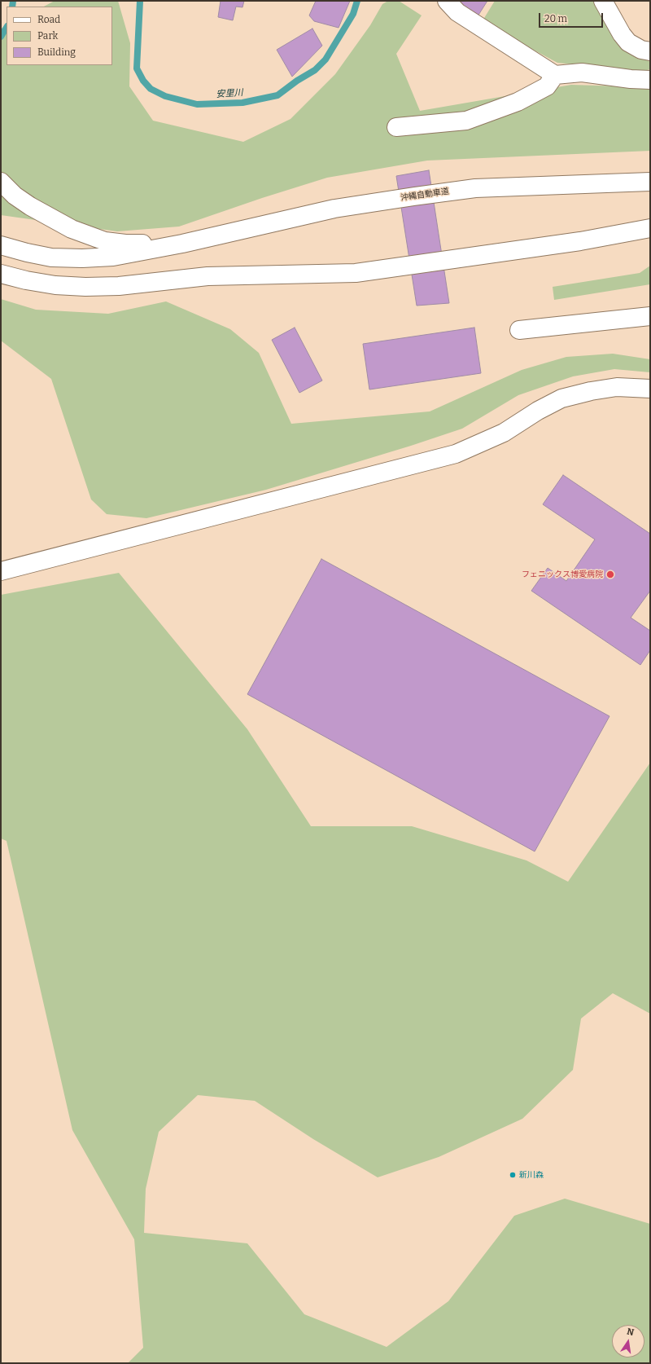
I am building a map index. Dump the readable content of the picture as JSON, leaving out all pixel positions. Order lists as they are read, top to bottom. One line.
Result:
{"streets":{"main road":["沖縄自動車道"]},"water":["安里川"],"places":["フェニックス博愛病院","新川森"],"legend":["Road","Park","Building"],"scale_bar":"20 m","north":"top"}
